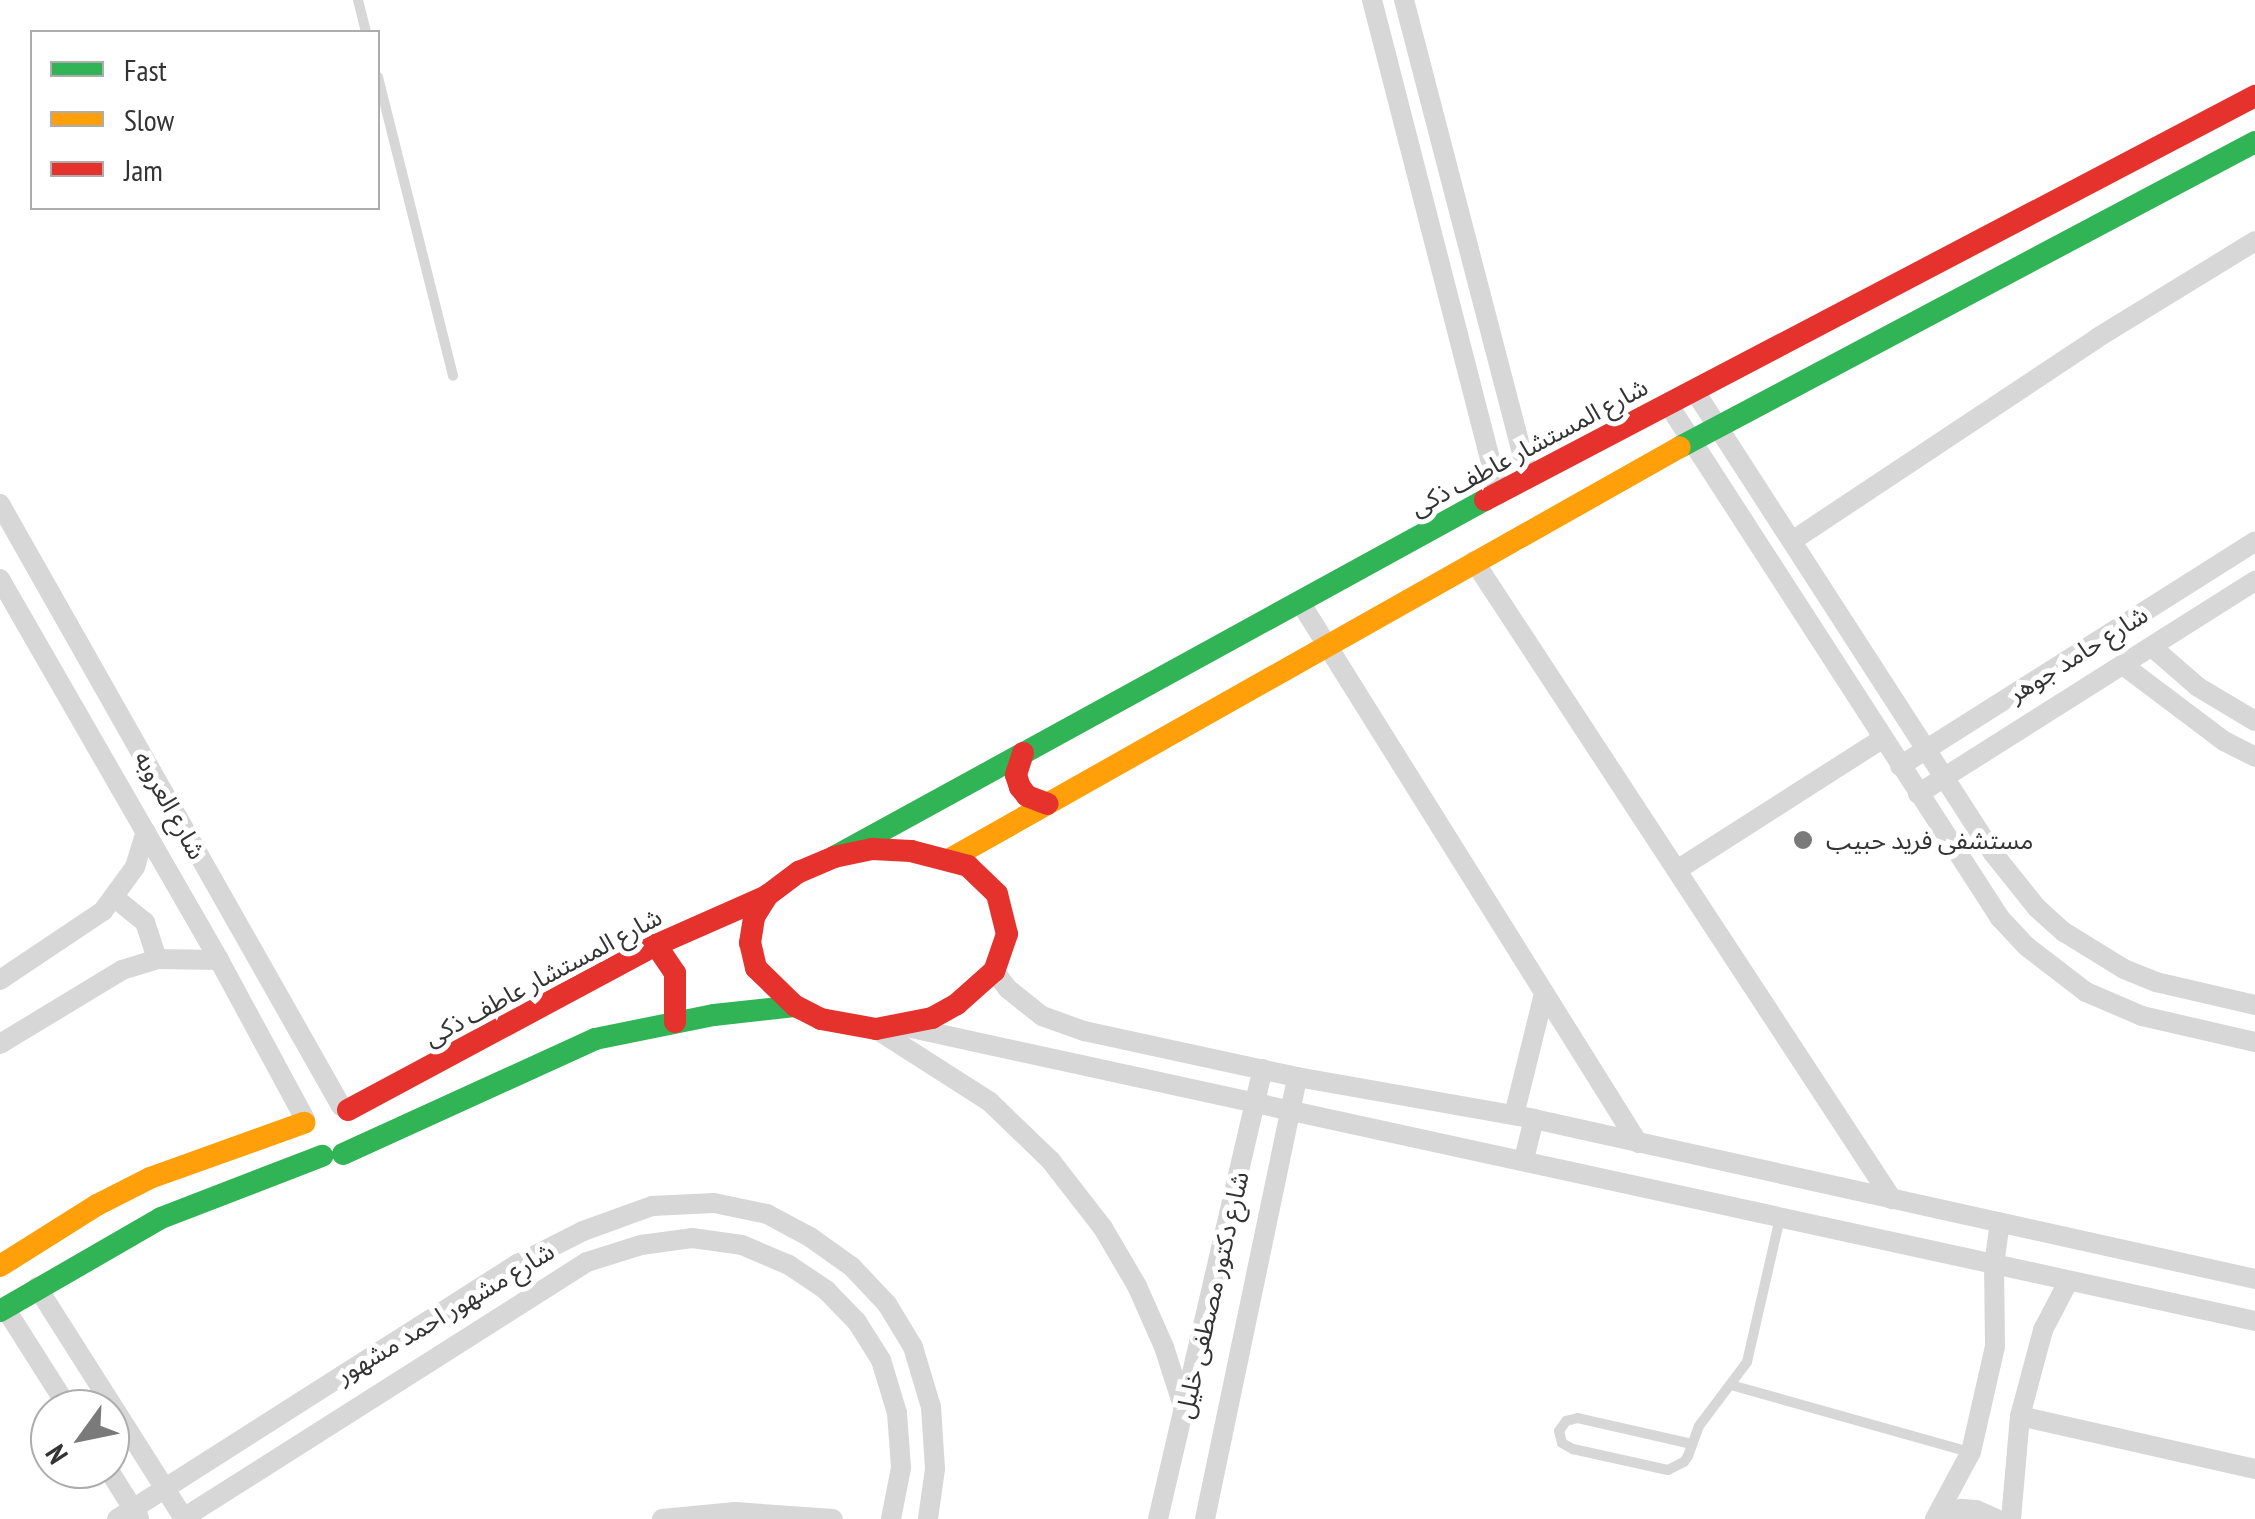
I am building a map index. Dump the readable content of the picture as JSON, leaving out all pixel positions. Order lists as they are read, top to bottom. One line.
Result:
{"streets":{"street":["شارع المستشار عاطف ذكى","شارع حامد جوهر","شارع العروبه","شارع دكتور مصطفى خليل","شارع مشهور احمد مشهور"]},"crossings":[["شارع المستشار عاطف ذكى","شارع العروبه"]],"places":["مستشفى فريد حبيب"],"legend":["Fast","Slow","Jam"],"north":"bottom left"}
